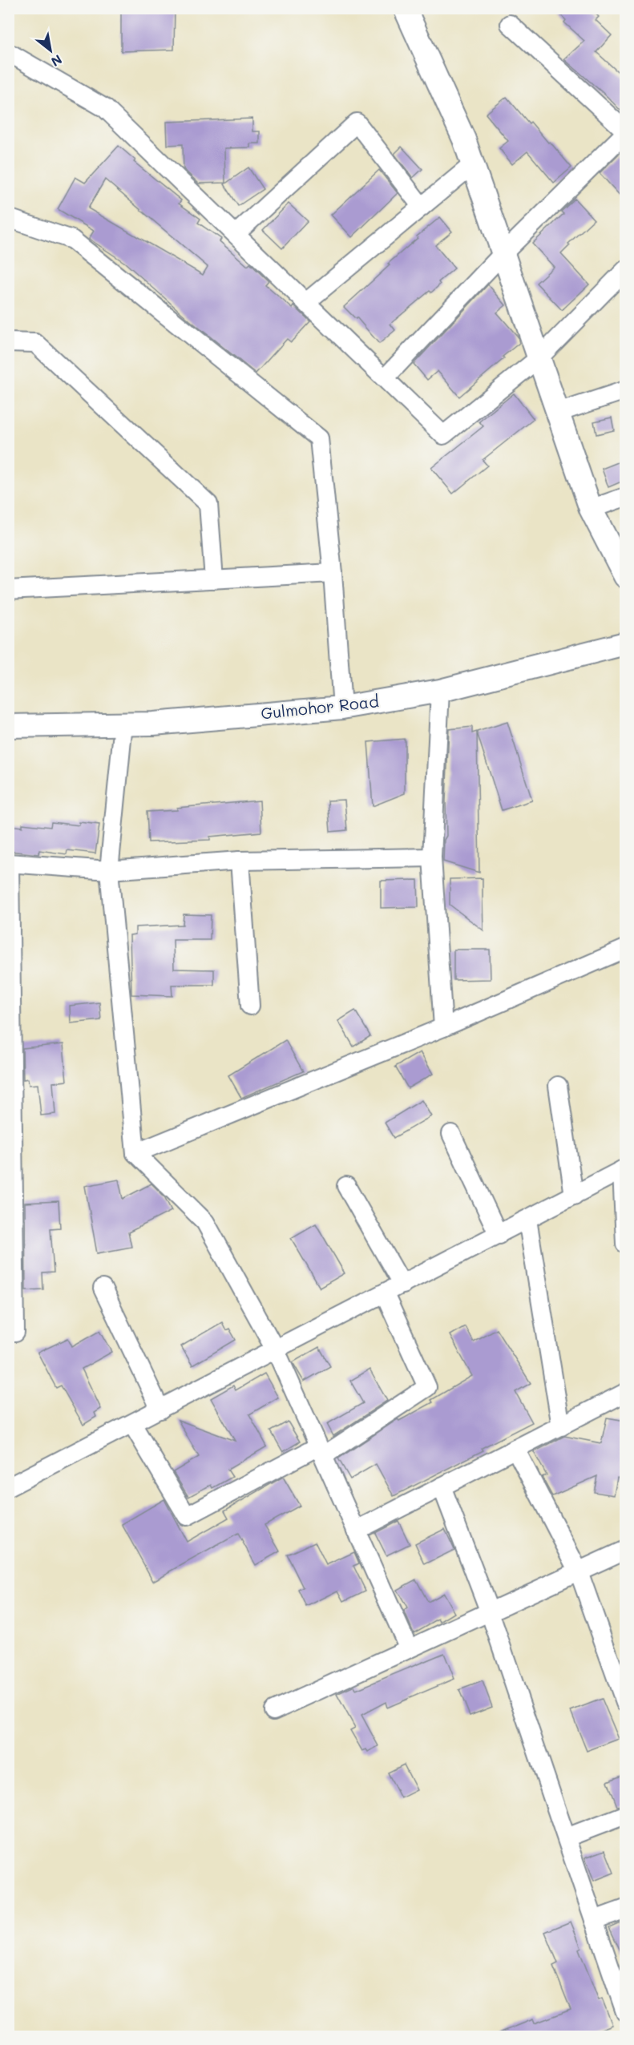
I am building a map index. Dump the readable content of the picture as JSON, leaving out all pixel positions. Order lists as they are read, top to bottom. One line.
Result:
{"streets":{"street":["Gulmohor Road"]},"north":"bottom right"}
